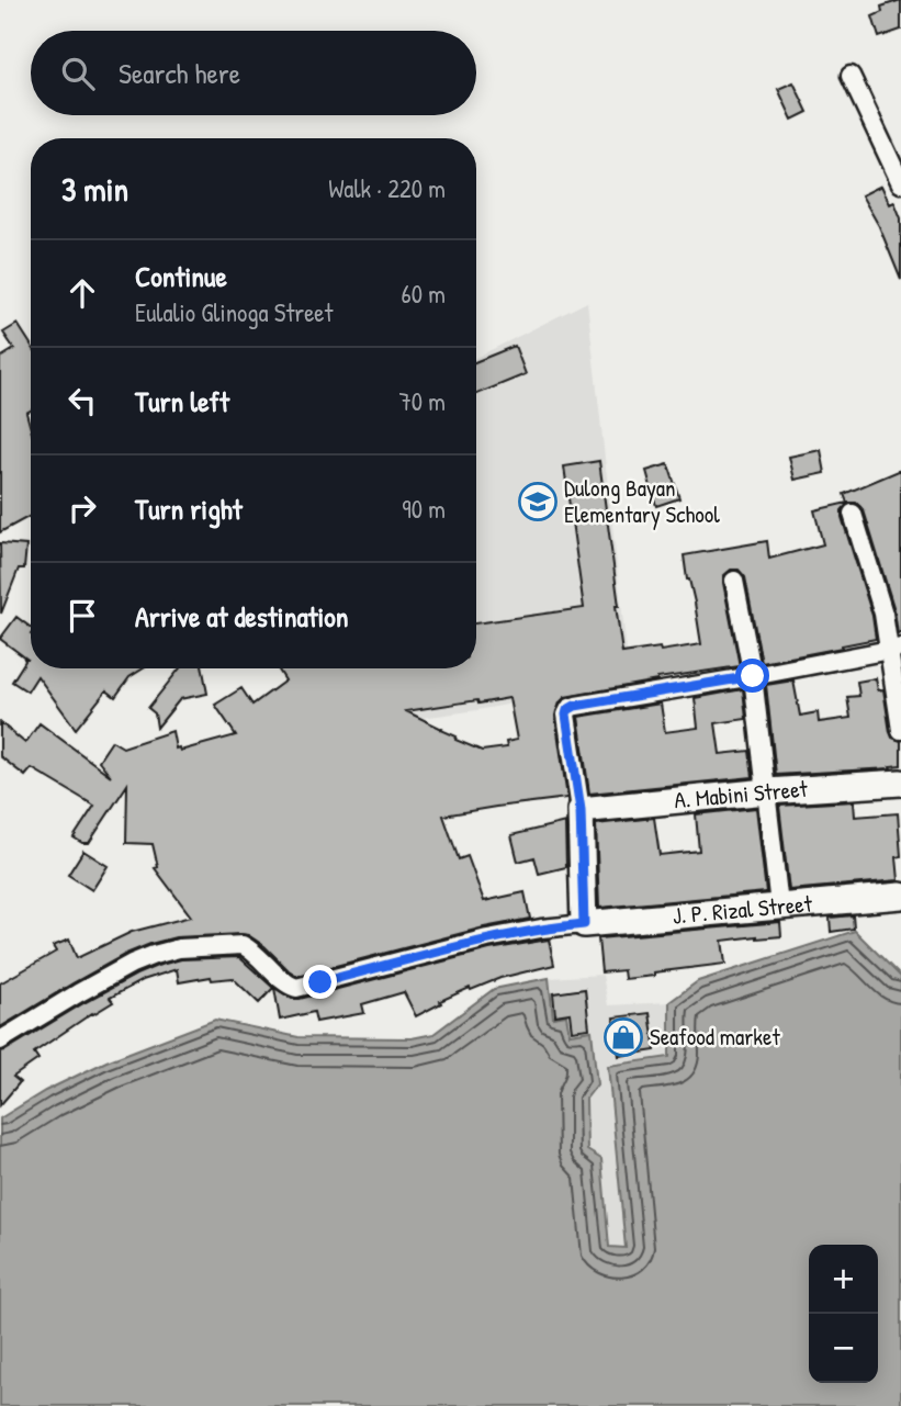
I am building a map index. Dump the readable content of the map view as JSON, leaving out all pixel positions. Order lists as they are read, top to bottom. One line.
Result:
{"streets":{"street":["A. Mabini Street","J. P. Rizal Street"]},"places":{"school or university":["Dulong Bayan Elementary School"],"shop":["Seafood market"]},"page":{"search":"Search here","heading":["3 min","Walk · 220 m"],"list":[["Continue","Eulalio Glinoga Street","60 m"],["Turn left","70 m"],["Turn right","90 m"],"Arrive at destination"],"map_buttons":["+","−"]}}
